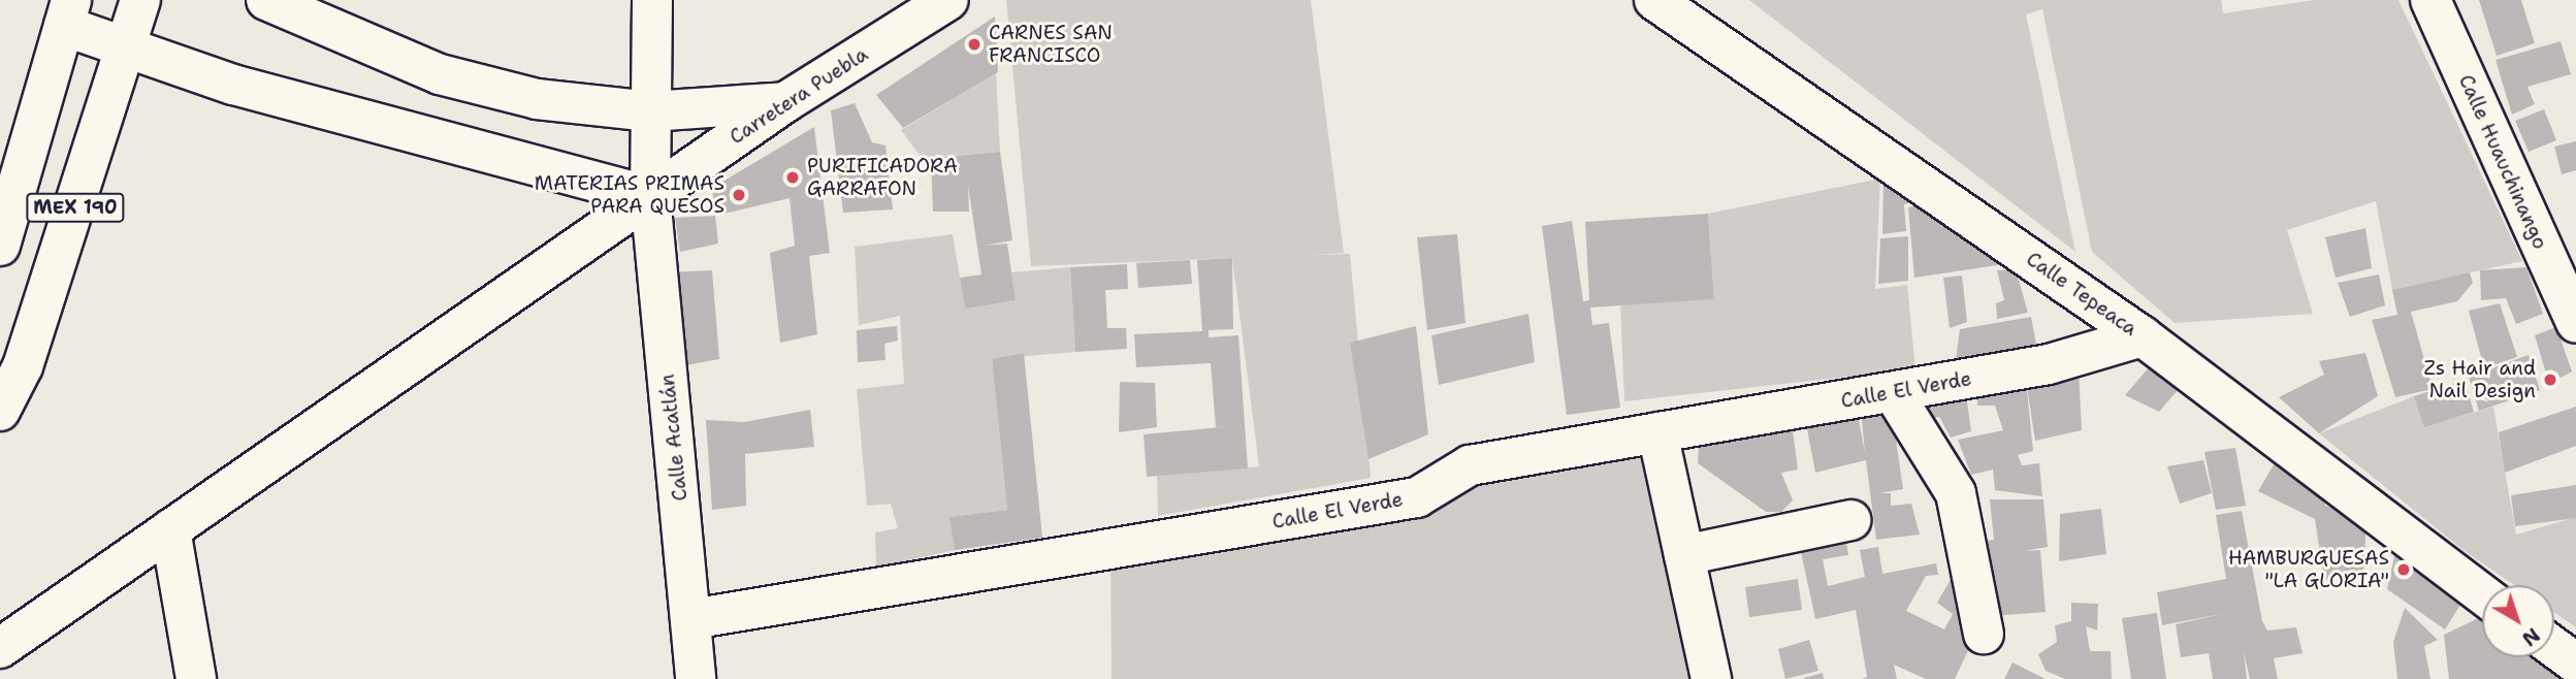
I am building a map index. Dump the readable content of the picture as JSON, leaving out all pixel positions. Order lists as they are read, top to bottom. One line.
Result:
{"streets":{"street":["Carretera Puebla","Calle Huauchinango","MEX 190","Calle Tepeaca","Calle El Verde","Calle Acatlán"]},"crossings":[["Carretera Puebla","Calle Acatlán"],["Calle Tepeaca","Calle El Verde"],["Calle El Verde","Calle Acatlán"]],"places":["CARNES SAN FRANCISCO","PURIFICADORA GARRAFON","MATERIAS PRIMAS PARA QUESOS","Zs Hair and Nail Design","HAMBURGUESAS \"LA GLORIA\""],"north":"bottom right"}
